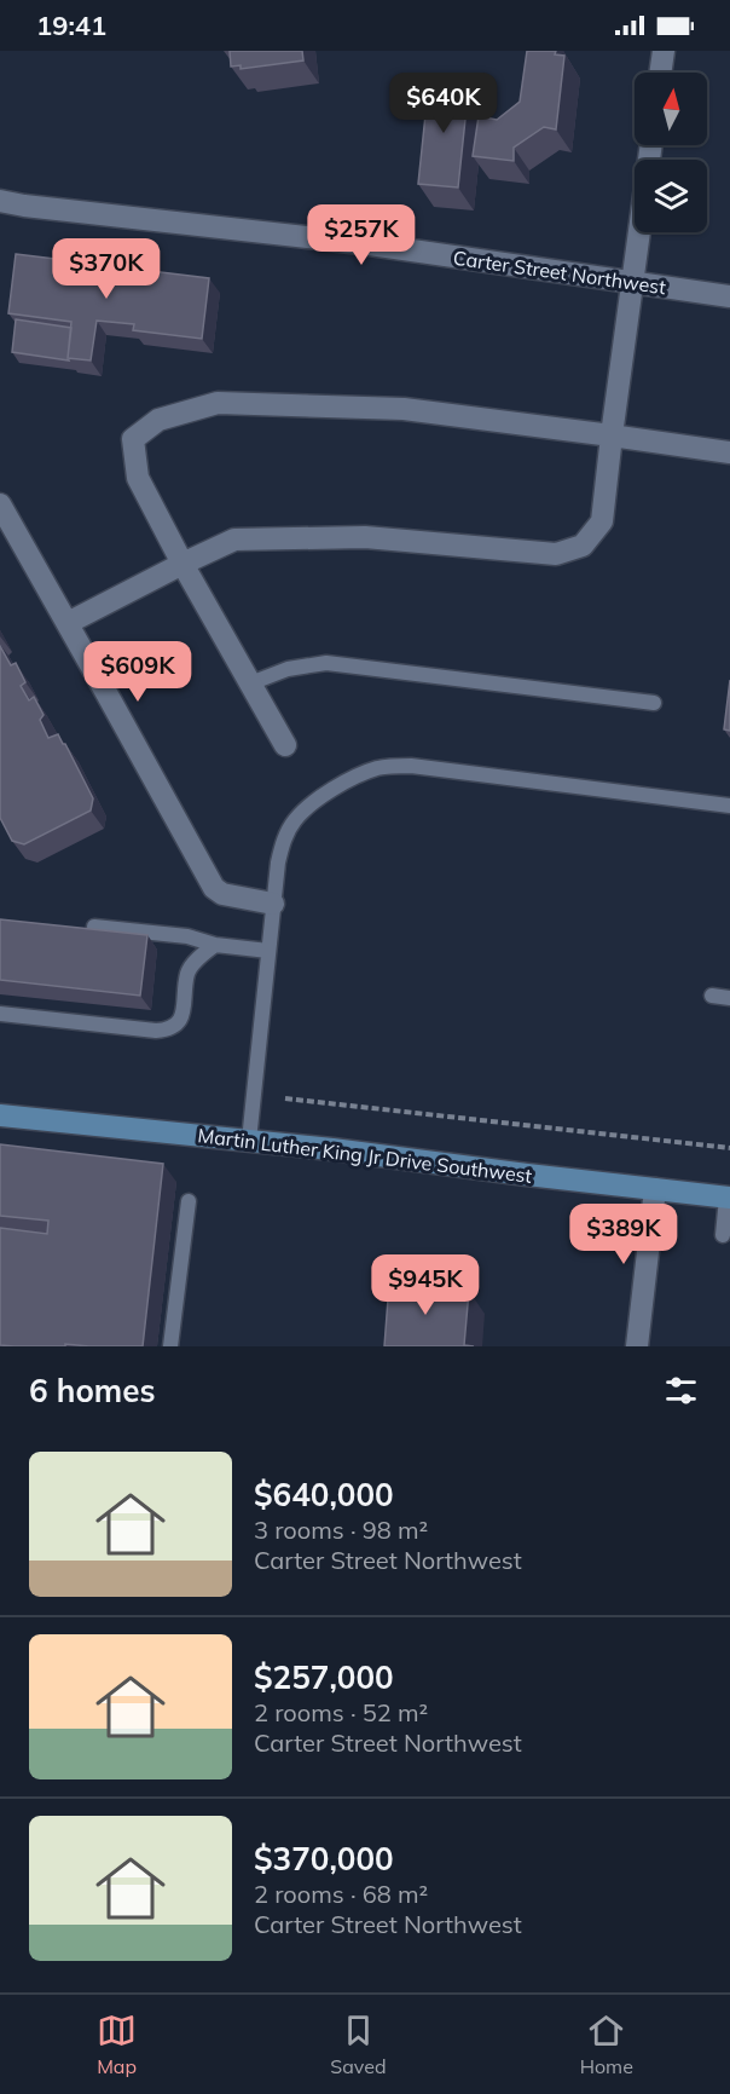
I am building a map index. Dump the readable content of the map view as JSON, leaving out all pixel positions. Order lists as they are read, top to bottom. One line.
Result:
{"streets":{"main road":["Martin Luther King Jr Drive Southwest"],"street":["Carter Street Northwest"]},"north":"top","page":{"status":"19:41","price":["$640K","$257K","$370K","$609K","$389K","$945K"],"heading":"6 homes","list":[{"name":"$640,000","note":"3 rooms · 98 m² · Carter Street Northwest"},{"name":"$257,000","note":"2 rooms · 52 m² · Carter Street Northwest"},{"name":"$370,000","note":"2 rooms · 68 m² · Carter Street Northwest"}],"tabs":["Map","Saved","Home"]}}
